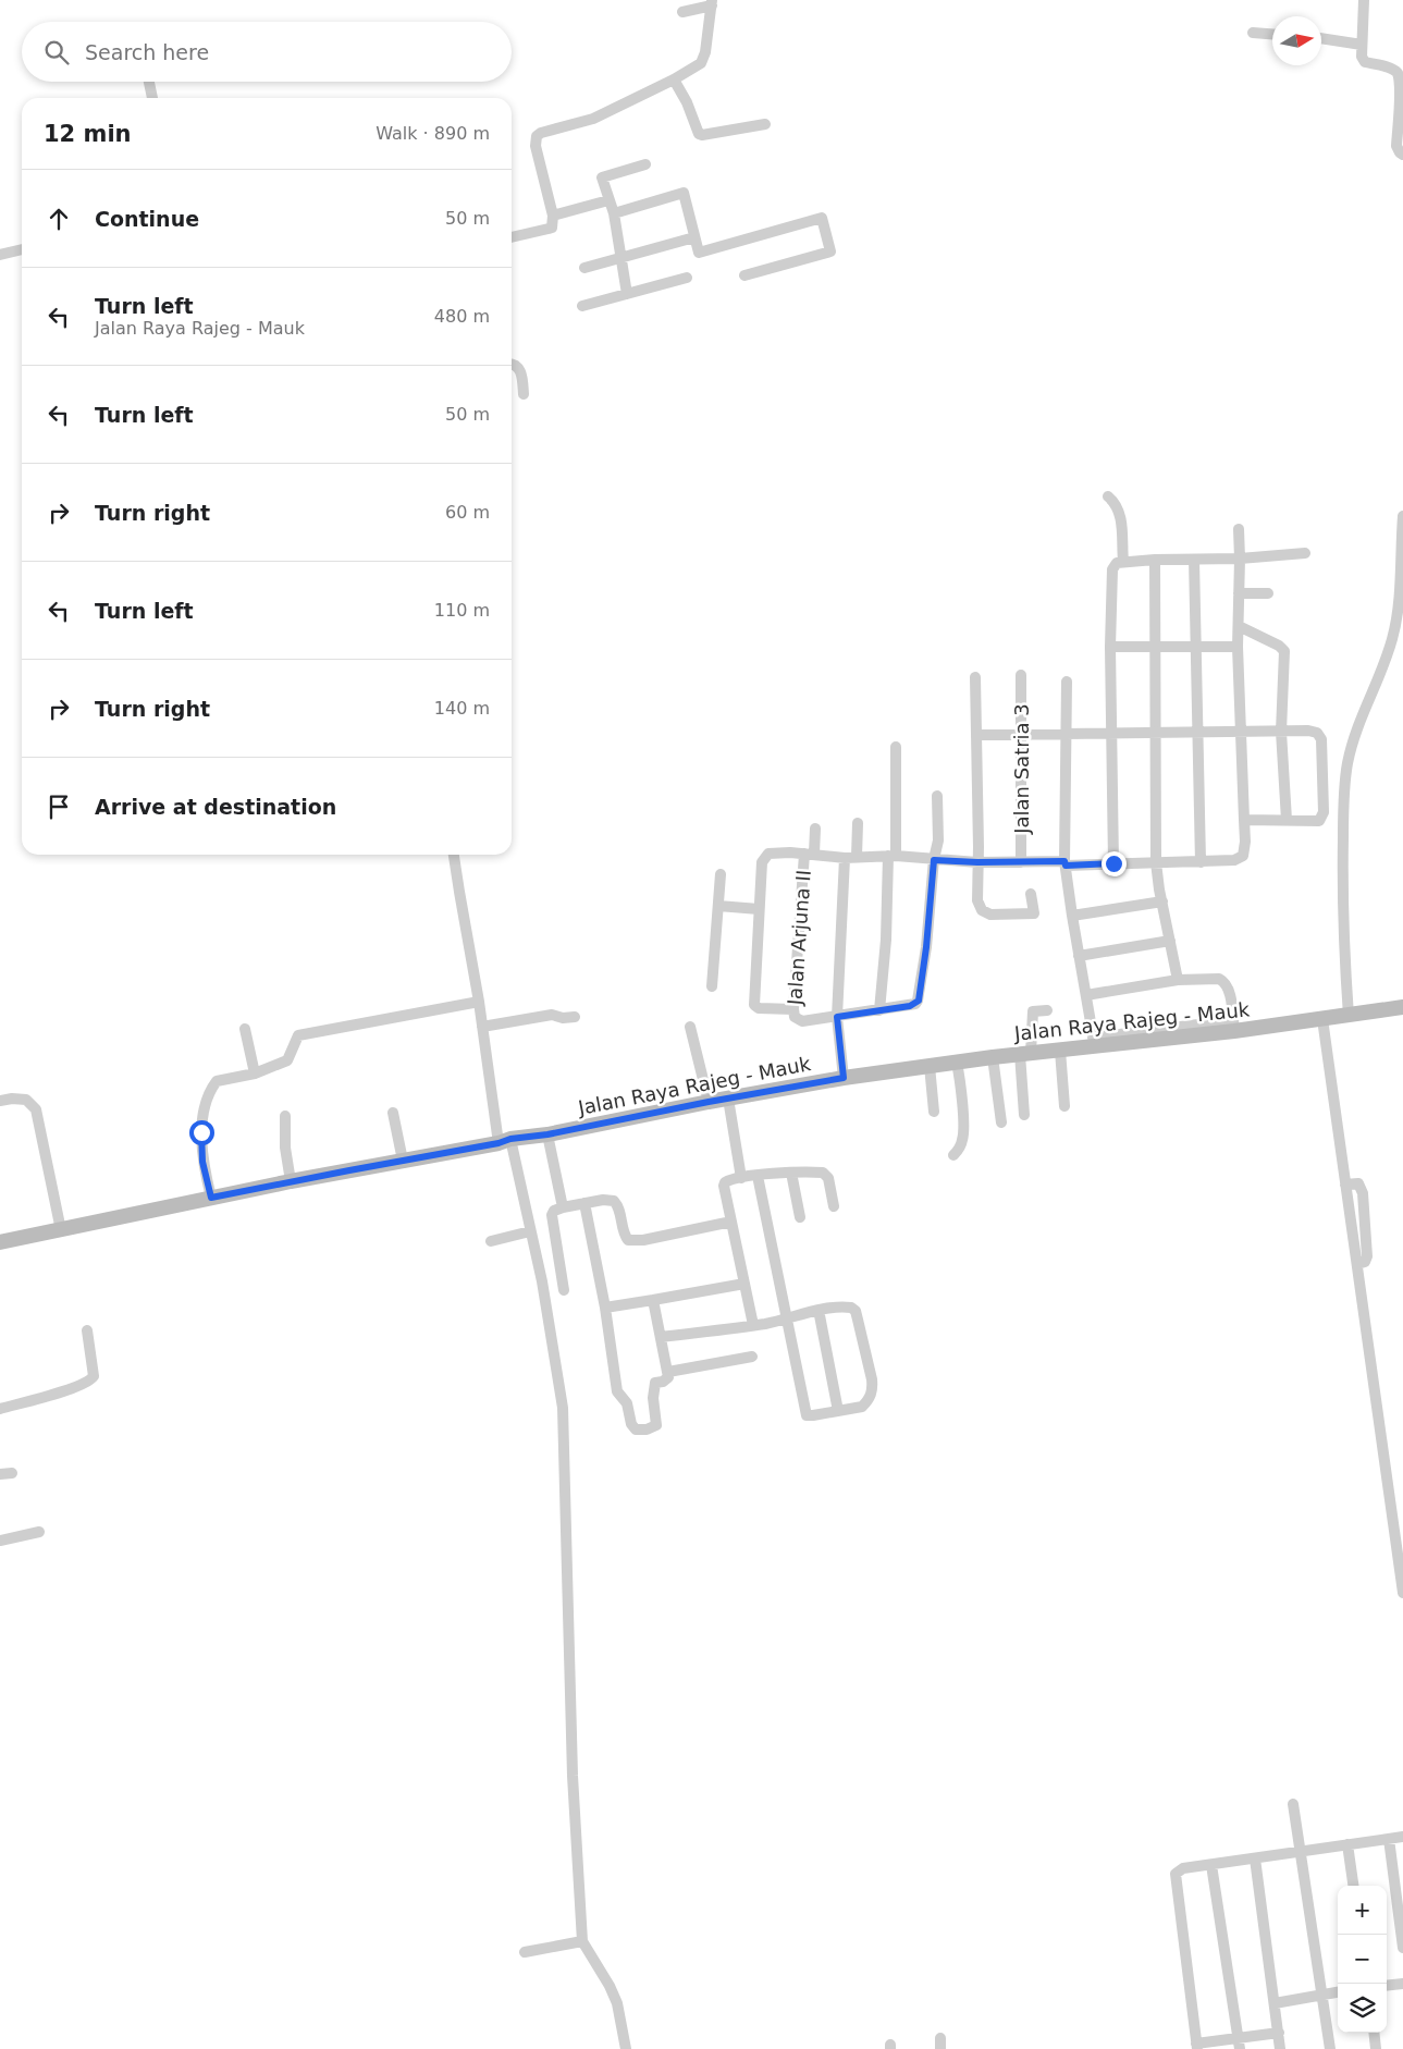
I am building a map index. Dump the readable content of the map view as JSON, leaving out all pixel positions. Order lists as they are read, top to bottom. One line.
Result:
{"streets":{"main road":["Jalan Raya Rajeg - Mauk"],"street":["Jalan Satria 3","Jalan Arjuna II"]},"north":"right","page":{"search":"Search here","heading":["12 min","Walk · 890 m"],"list":[["Continue","50 m"],["Turn left","Jalan Raya Rajeg - Mauk","480 m"],["Turn left","50 m"],["Turn right","60 m"],["Turn left","110 m"],["Turn right","140 m"],"Arrive at destination"],"map_buttons":["+","−"]}}
